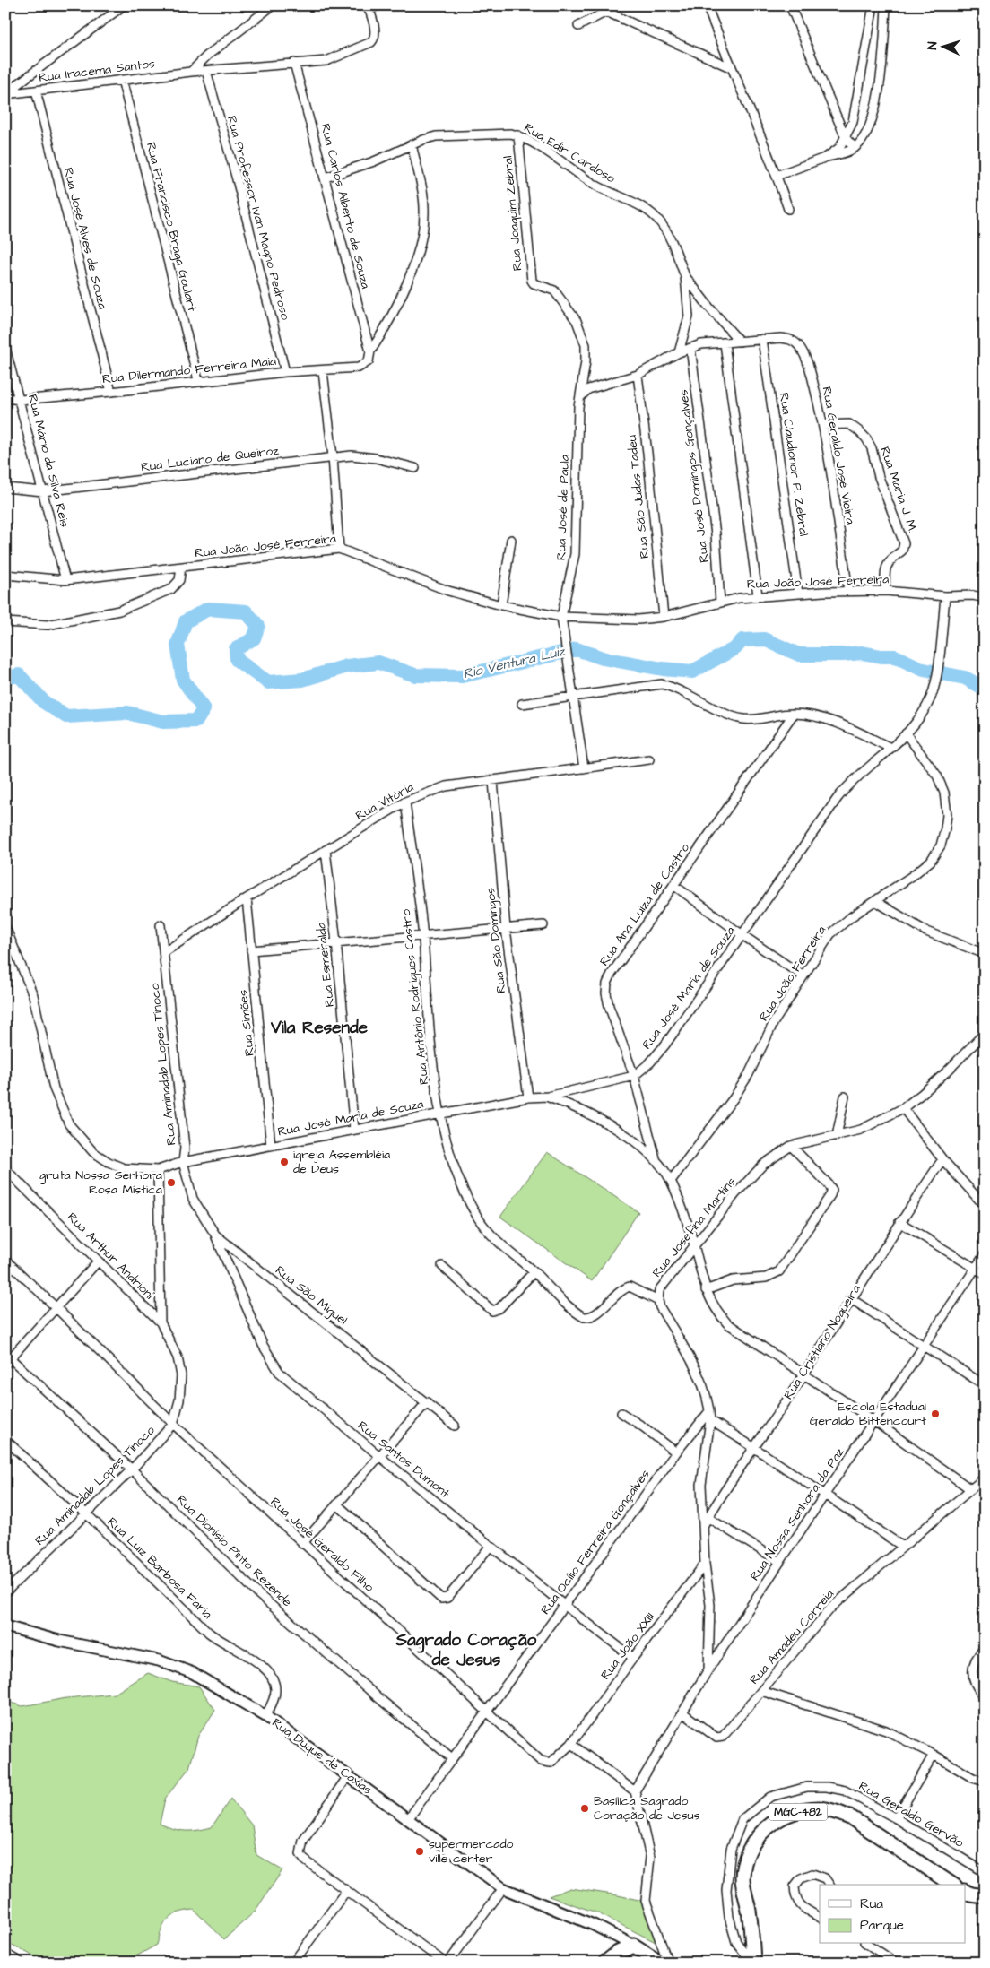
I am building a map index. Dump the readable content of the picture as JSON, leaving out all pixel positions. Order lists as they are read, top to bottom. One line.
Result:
{"streets":{"highway":["Rua Duque de Caxias","MGC-482"],"street":["Rua Iracema Santos","Rua Edir Cardoso","Rua Carlos Alberto de Souza","Rua Joaquim Zebral","Rua Professor Ivan Magno Pedroso","Rua Francisco Braga Goulart","Rua José Alves de Souza","Rua Dilermando Ferreira Maia","Rua Geraldo José Vieira","Rua Luciano de Queiroz","Rua Mário da Silva Reis","Rua Claudionor P. Zebral","Rua José Domingos Gonçalves","Rua Maria J. M.","Rua São Judas Tadeu","Rua José de Paula","Rua João José Ferreira","Rua Vitória","Rua Ana Luiza de Castro","Rua São Domingos","Rua Esmeralda","Rua João Ferreira","Rua José Maria de Souza","Rua Antônio Rodrigues Castro","Rua Simões","Rua Aminadab Lopes Tinoco","Rua Josefina Martins","Rua Arthur Andrioni","Rua São Miguel","Rua Cristiano Nogueira","Rua Santos Dumont","Rua Nossa Senhora da Paz","Rua Ocílio Ferreira Gonçalves","Rua José Geraldo Filho","Rua Dionísio Pinto Rezende","Rua Luiz Barbosa Faria","Rua Amadeu Correia","Rua João XXIII","Rua Geraldo Gervão"]},"crossings":[["Rua Iracema Santos","Rua Carlos Alberto de Souza"],["Rua Iracema Santos","Rua Professor Ivan Magno Pedroso"],["Rua Iracema Santos","Rua Francisco Braga Goulart"],["Rua Iracema Santos","Rua José Alves de Souza"],["Rua Edir Cardoso","Rua Carlos Alberto de Souza"],["Rua Edir Cardoso","Rua Joaquim Zebral"],["Rua Carlos Alberto de Souza","Rua Dilermando Ferreira Maia"],["Rua Joaquim Zebral","Rua Geraldo José Vieira"],["Rua Joaquim Zebral","Rua José de Paula"],["Rua Professor Ivan Magno Pedroso","Rua Dilermando Ferreira Maia"],["Rua Francisco Braga Goulart","Rua Dilermando Ferreira Maia"],["Rua José Alves de Souza","Rua Dilermando Ferreira Maia"],["Rua Dilermando Ferreira Maia","Rua Mário da Silva Reis"],["Rua Geraldo José Vieira","Rua Claudionor P. Zebral"],["Rua Geraldo José Vieira","Rua José Domingos Gonçalves"],["Rua Geraldo José Vieira","Rua Maria J. M."],["Rua Geraldo José Vieira","Rua São Judas Tadeu"],["Rua Geraldo José Vieira","Rua José de Paula"],["Rua Geraldo José Vieira","Rua João José Ferreira"],["Rua Luciano de Queiroz","Rua Mário da Silva Reis"],["Rua Mário da Silva Reis","Rua João José Ferreira"],["Rua Claudionor P. Zebral","Rua João José Ferreira"],["Rua José Domingos Gonçalves","Rua João José Ferreira"],["Rua Maria J. M.","Rua João José Ferreira"],["Rua São Judas Tadeu","Rua João José Ferreira"],["Rua José de Paula","Rua João José Ferreira"],["Rua José de Paula","Rua Vitória"],["Rua João José Ferreira","Rua José Maria de Souza"],["Rua Vitória","Rua São Domingos"],["Rua Vitória","Rua Esmeralda"],["Rua Vitória","Rua Antônio Rodrigues Castro"],["Rua Vitória","Rua Simões"],["Rua Vitória","Rua Aminadab Lopes Tinoco"],["Rua Ana Luiza de Castro","Rua José Maria de Souza"],["Rua São Domingos","Rua José Maria de Souza"],["Rua Esmeralda","Rua José Maria de Souza"],["Rua João Ferreira","Rua José Maria de Souza"],["Rua José Maria de Souza","Rua Antônio Rodrigues Castro"],["Rua José Maria de Souza","Rua Simões"],["Rua José Maria de Souza","Rua Aminadab Lopes Tinoco"],["Rua José Maria de Souza","Rua São Miguel"],["Rua Antônio Rodrigues Castro","Rua Josefina Martins"],["Rua Aminadab Lopes Tinoco","Rua Arthur Andrioni"],["Rua Aminadab Lopes Tinoco","Rua São Miguel"],["Rua Aminadab Lopes Tinoco","Rua José Geraldo Filho"],["Rua Aminadab Lopes Tinoco","Rua Dionísio Pinto Rezende"],["Rua Aminadab Lopes Tinoco","Rua Luiz Barbosa Faria"],["Rua São Miguel","Rua Santos Dumont"],["Rua Santos Dumont","Rua Ocílio Ferreira Gonçalves"],["Rua Santos Dumont","Rua João XXIII"],["Rua Nossa Senhora da Paz","Rua Amadeu Correia"],["Rua Ocílio Ferreira Gonçalves","Rua José Geraldo Filho"],["Rua Ocílio Ferreira Gonçalves","Rua Dionísio Pinto Rezende"],["Rua Ocílio Ferreira Gonçalves","Rua Duque de Caxias"],["Rua José Geraldo Filho","Rua João XXIII"],["Rua Luiz Barbosa Faria","Rua Duque de Caxias"],["MGC-482","Rua Geraldo Gervão"]],"districts":["Vila Resende","Sagrado Coração de Jesus"],"water":["Rio Ventura Luiz"],"places":["igreja Assembléia de Deus","gruta Nossa Senhora Rosa Mística","Escola Estadual Geraldo Bittencourt","Basílica Sagrado Coração de Jesus","supermercado ville center"],"legend":["Rua","Parque"],"north":"left"}
